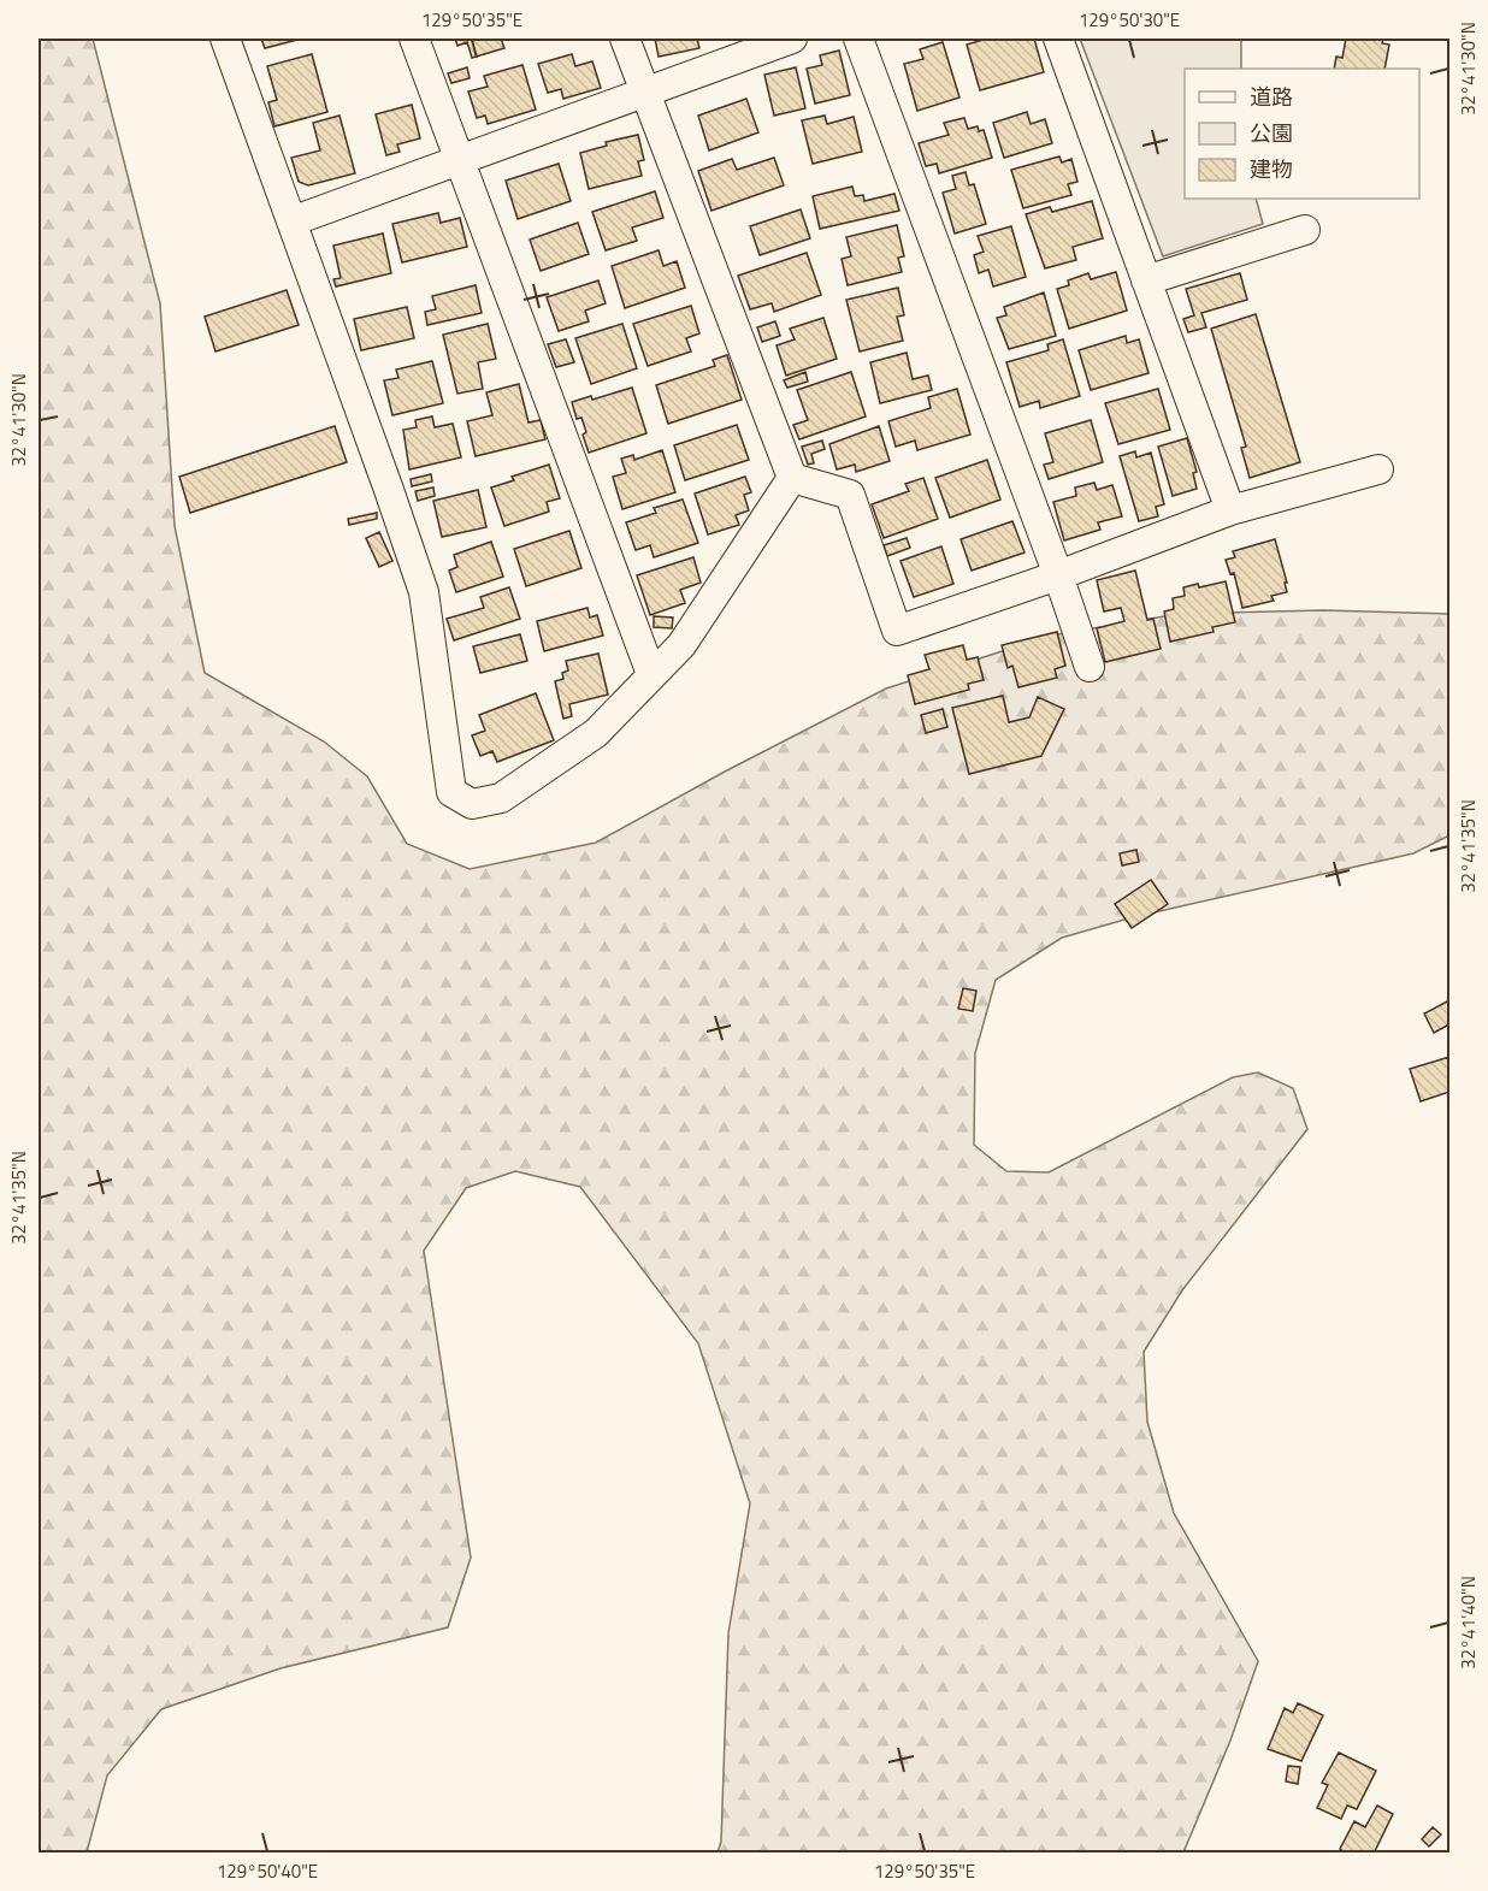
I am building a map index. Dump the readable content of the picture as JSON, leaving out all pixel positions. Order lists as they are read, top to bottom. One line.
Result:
{"legend":["道路","公園","建物"],"coordinates":["129°50'35\"E","129°50'30\"E","32°41'30\"N","32°41'35\"N","32°41'40\"N","129°50'40\"E"]}
